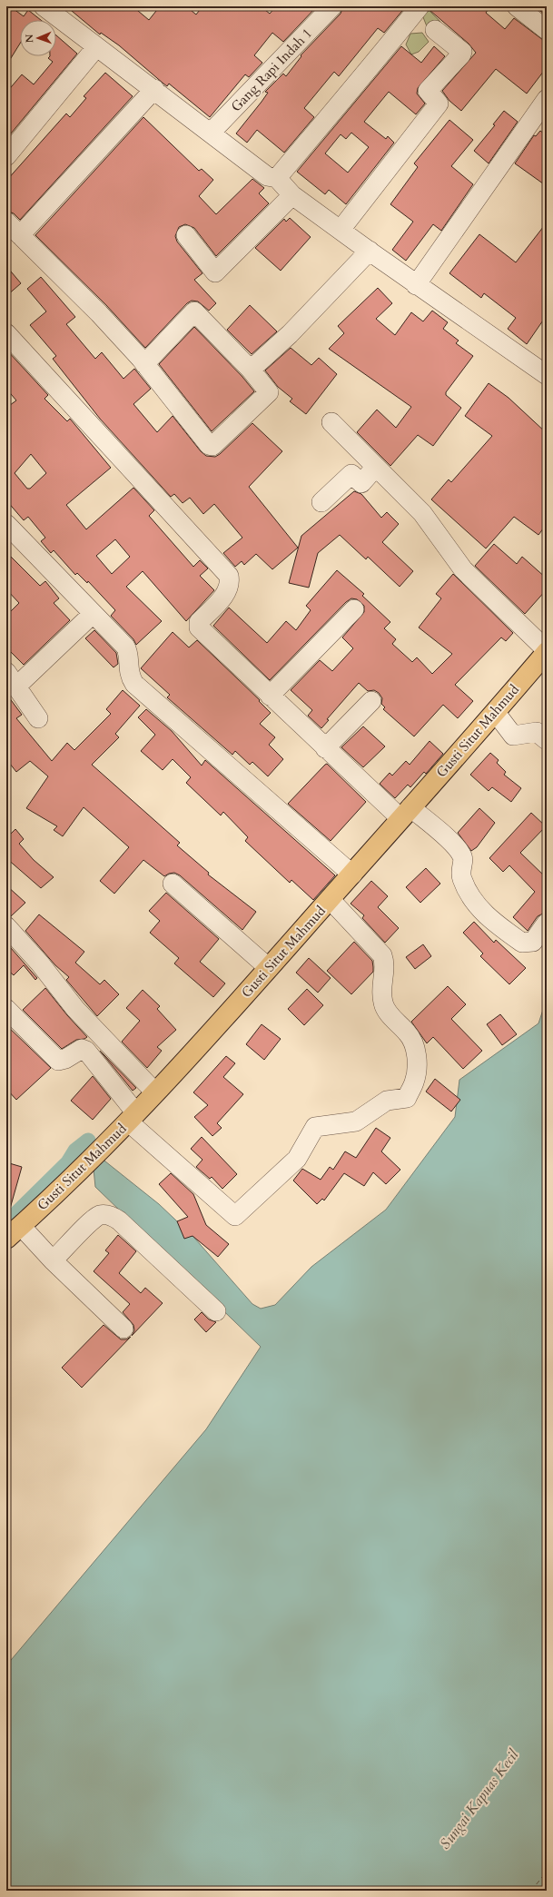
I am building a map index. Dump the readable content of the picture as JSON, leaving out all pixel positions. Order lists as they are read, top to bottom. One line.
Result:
{"streets":{"highway":["Gusti Situt Mahmud"],"street":["Gang Rapi Indah 1"]},"water":["Sungai Kapuas Kecil"],"north":"left"}
